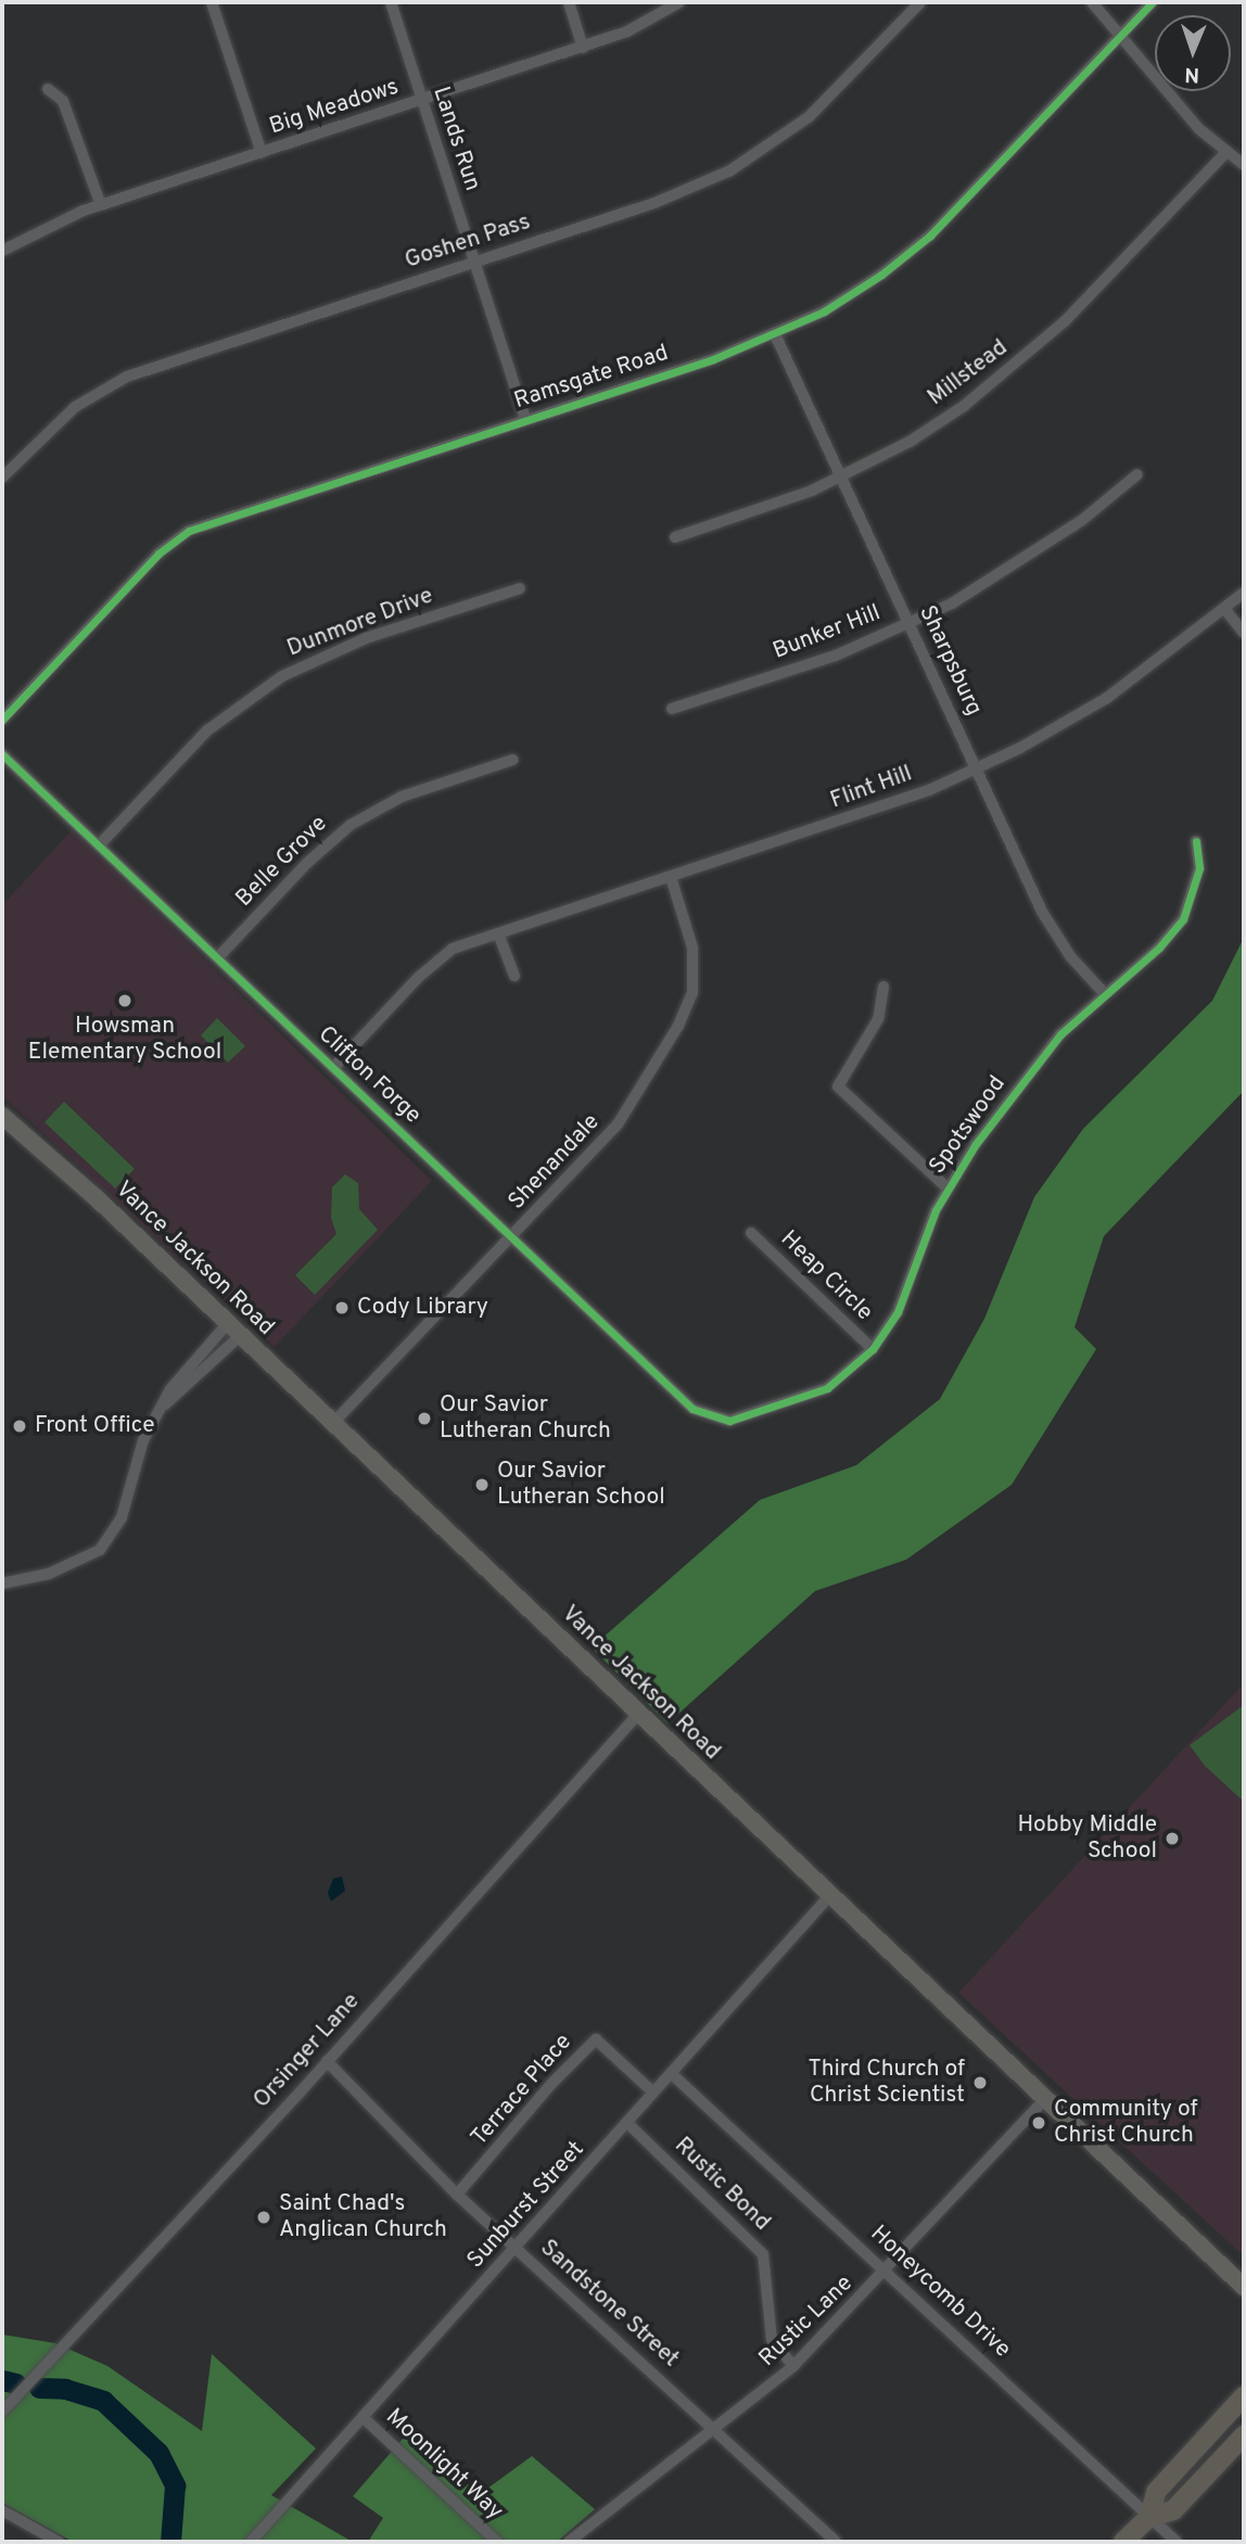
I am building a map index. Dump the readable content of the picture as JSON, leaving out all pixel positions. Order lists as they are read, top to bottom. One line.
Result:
{"streets":{"main road":["Vance Jackson Road"],"street":["Big Meadows","Lands Run","Goshen Pass","Millstead","Ramsgate Road","Dunmore Drive","Bunker Hill","Sharpsburg","Flint Hill","Belle Grove","Clifton Forge","Spotswood","Shenandale","Heap Circle","Orsinger Lane","Terrace Place","Rustic Bond","Sunburst Street","Honeycomb Drive","Sandstone Street","Rustic Lane","Moonlight Way"]},"crossings":[["Big Meadows","Lands Run"],["Lands Run","Goshen Pass"],["Lands Run","Ramsgate Road"],["Millstead","Sharpsburg"],["Ramsgate Road","Sharpsburg"],["Dunmore Drive","Clifton Forge"],["Bunker Hill","Sharpsburg"],["Sharpsburg","Flint Hill"],["Sharpsburg","Spotswood"],["Flint Hill","Clifton Forge"],["Flint Hill","Shenandale"],["Belle Grove","Clifton Forge"],["Clifton Forge","Spotswood"],["Clifton Forge","Shenandale"],["Spotswood","Heap Circle"],["Shenandale","Vance Jackson Road"],["Vance Jackson Road","Orsinger Lane"],["Vance Jackson Road","Sunburst Street"],["Vance Jackson Road","Rustic Lane"],["Orsinger Lane","Sandstone Street"],["Terrace Place","Sunburst Street"],["Terrace Place","Sandstone Street"],["Rustic Bond","Sunburst Street"],["Rustic Bond","Rustic Lane"],["Sunburst Street","Honeycomb Drive"],["Sunburst Street","Sandstone Street"],["Sunburst Street","Moonlight Way"],["Honeycomb Drive","Rustic Lane"],["Sandstone Street","Rustic Lane"]],"places":["Howsman Elementary School","Cody Library","Our Savior Lutheran Church","Front Office","Our Savior Lutheran School","Hobby Middle School","Third Church of Christ Scientist","Community of Christ Church","Saint Chad's Anglican Church"],"north":"bottom"}
